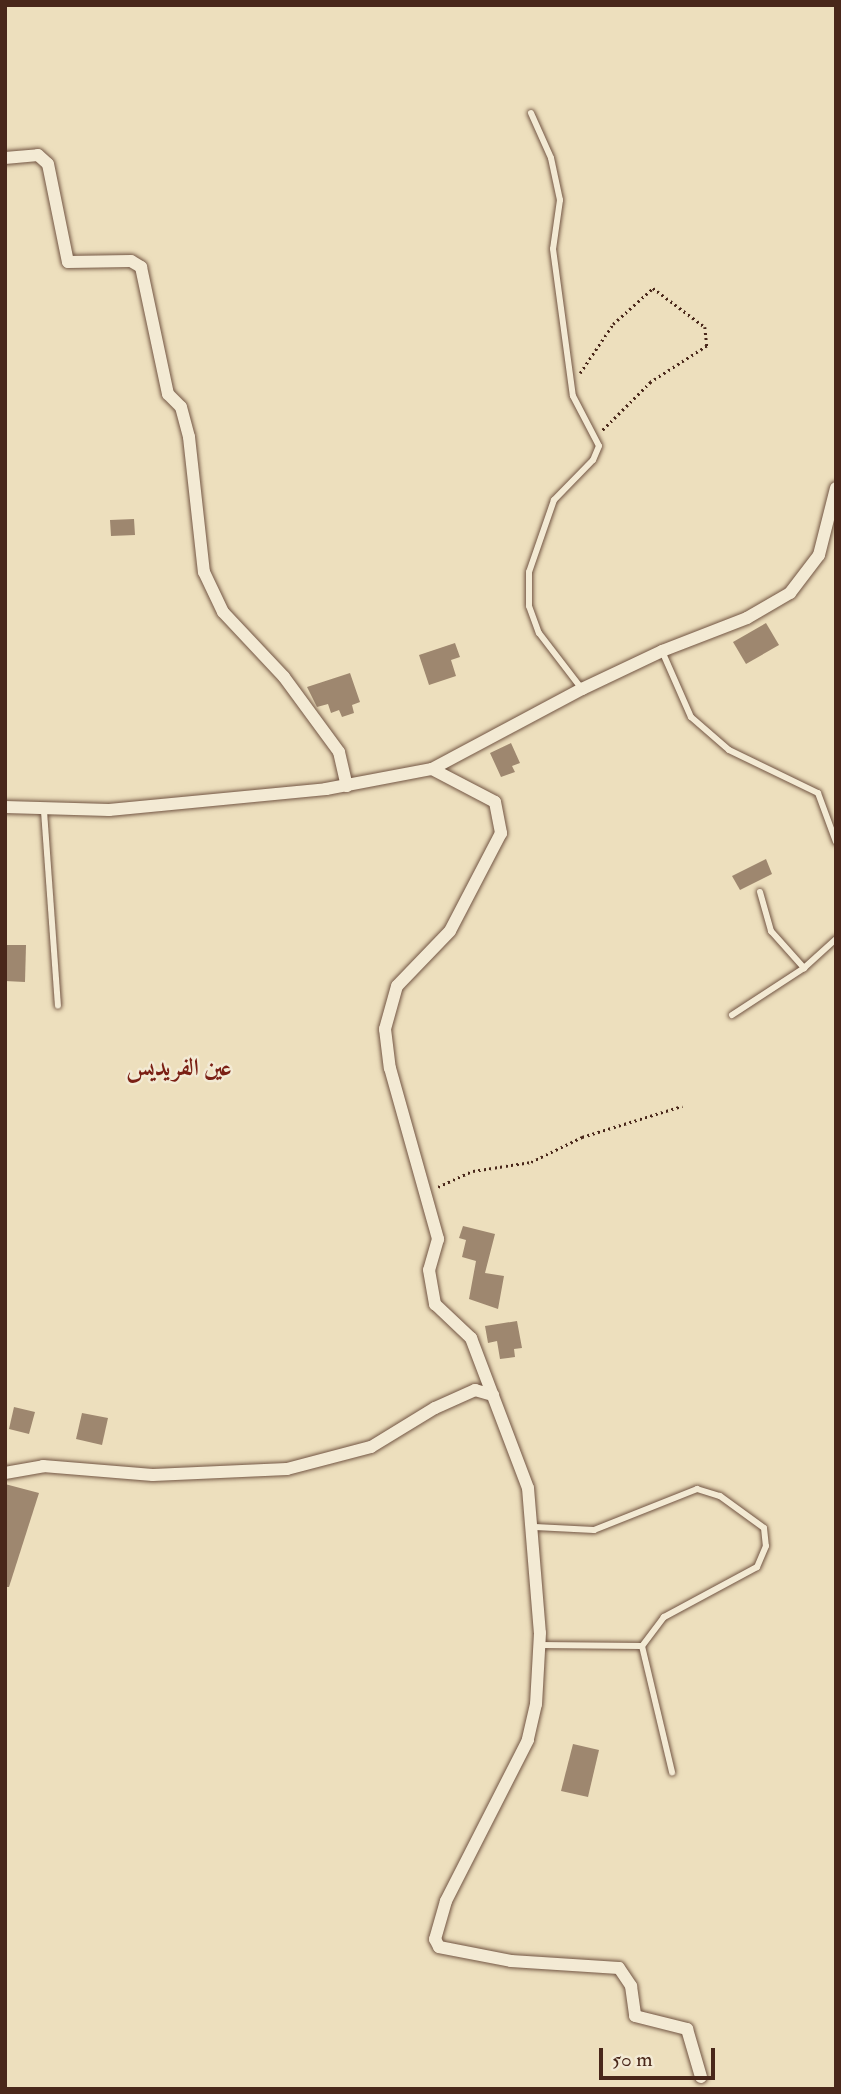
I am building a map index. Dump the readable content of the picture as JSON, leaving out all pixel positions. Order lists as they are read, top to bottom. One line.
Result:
{"districts":["عين الفريديس"],"scale_bar":"50 m"}
